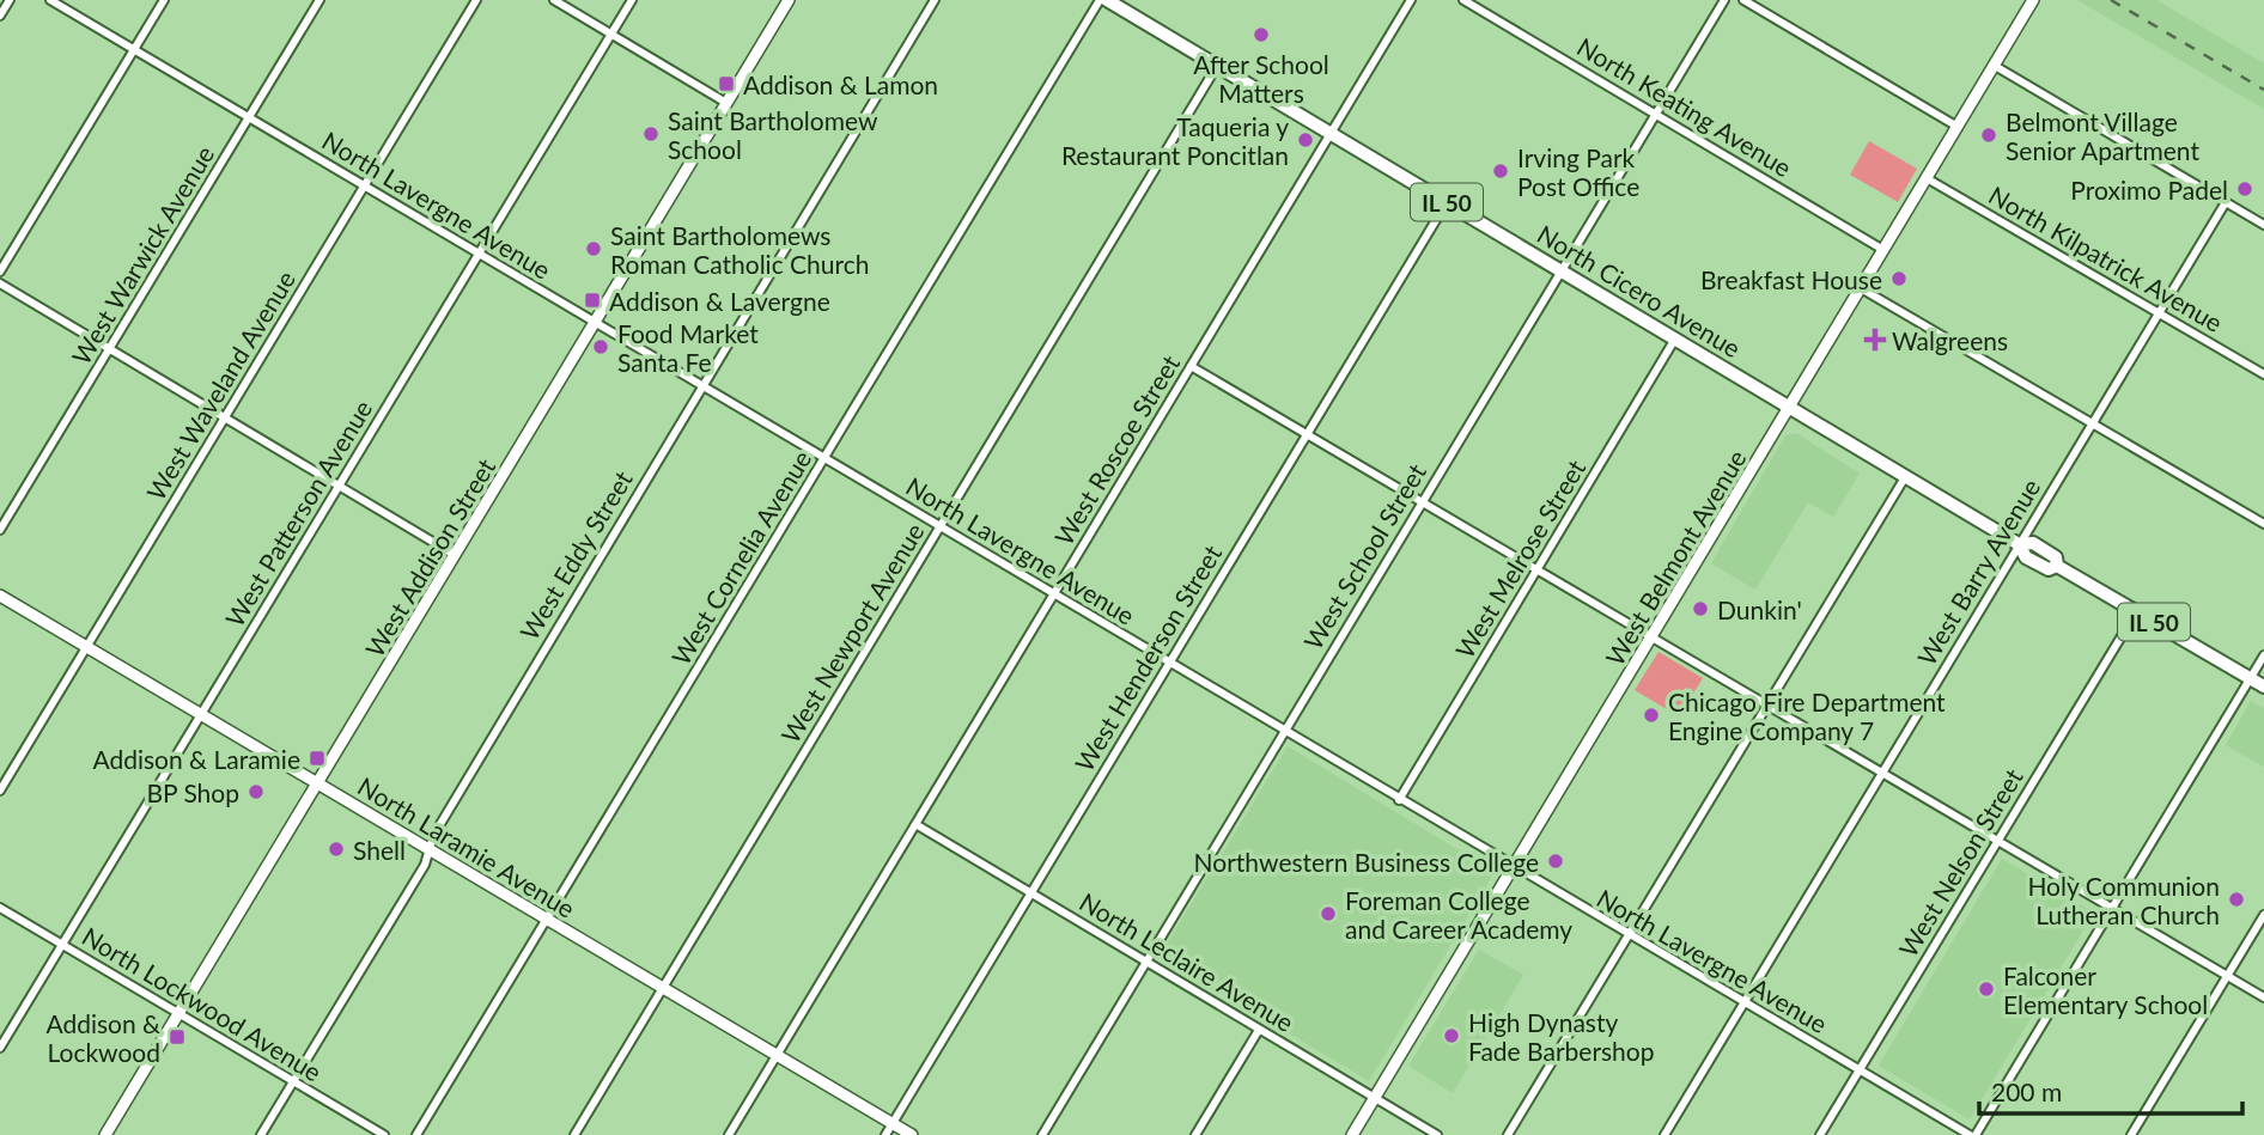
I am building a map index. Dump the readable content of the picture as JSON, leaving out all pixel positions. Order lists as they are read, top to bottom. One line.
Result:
{"streets":{"main road":["IL 50","North Cicero Avenue"],"street":["North Keating Avenue","North Lavergne Avenue","West Warwick Avenue","North Kilpatrick Avenue","West Waveland Avenue","West Roscoe Street","West Patterson Avenue","West Eddy Street","West School Street","West Addison Street","West Cornelia Avenue","West Belmont Avenue","West Melrose Street","West Barry Avenue","West Newport Avenue","West Henderson Street","North Laramie Avenue","West Nelson Street","North Leclaire Avenue","North Lockwood Avenue"]},"crossings":[["North Keating Avenue","West School Street"],["North Keating Avenue","West Belmont Avenue"],["North Lavergne Avenue","West Warwick Avenue"],["North Lavergne Avenue","West Waveland Avenue"],["North Lavergne Avenue","West Roscoe Street"],["North Lavergne Avenue","West Patterson Avenue"],["North Lavergne Avenue","West Eddy Street"],["North Lavergne Avenue","West School Street"],["North Lavergne Avenue","West Addison Street"],["North Lavergne Avenue","West Cornelia Avenue"],["North Lavergne Avenue","West Belmont Avenue"],["North Lavergne Avenue","West Melrose Street"],["North Lavergne Avenue","West Barry Avenue"],["North Lavergne Avenue","West Newport Avenue"],["North Lavergne Avenue","West Henderson Street"],["North Lavergne Avenue","West Nelson Street"],["North Kilpatrick Avenue","West Belmont Avenue"],["North Kilpatrick Avenue","West Barry Avenue"],["North Cicero Avenue","West Roscoe Street"],["North Cicero Avenue","West School Street"],["North Cicero Avenue","West Belmont Avenue"],["North Cicero Avenue","West Melrose Street"],["North Cicero Avenue","West Barry Avenue"],["North Cicero Avenue","West Newport Avenue"],["North Cicero Avenue","West Henderson Street"],["North Cicero Avenue","West Nelson Street"],["West Waveland Avenue","North Laramie Avenue"],["West Roscoe Street","North Laramie Avenue"],["West Roscoe Street","North Leclaire Avenue"],["West Patterson Avenue","North Laramie Avenue"],["West Patterson Avenue","North Lockwood Avenue"],["West Eddy Street","North Laramie Avenue"],["West Eddy Street","North Lockwood Avenue"],["West School Street","North Leclaire Avenue"],["West Addison Street","North Laramie Avenue"],["West Addison Street","North Lockwood Avenue"],["West Cornelia Avenue","North Laramie Avenue"],["West Belmont Avenue","North Leclaire Avenue"],["West Newport Avenue","North Laramie Avenue"],["West Henderson Street","North Laramie Avenue"],["West Henderson Street","North Leclaire Avenue"]],"places":{"other":["After School Matters","Saint Bartholomew School","Belmont Village Senior Apartment","Taqueria y Restaurant Poncitlan","Irving Park Post Office","Proximo Padel","Saint Bartholomews Roman Catholic Church","Breakfast House","Food Market Santa Fe","Dunkin'","Chicago Fire Department Engine Company 7","BP Shop","Shell","Northwestern Business College","Holy Communion Lutheran Church","Foreman College and Career Academy","Falconer Elementary School","High Dynasty Fade Barbershop"],"transit":["Addison & Lamon","Addison & Lavergne","Addison & Laramie","Addison & Lockwood"],"health":["Walgreens"]},"scale_bar":"200 m"}
